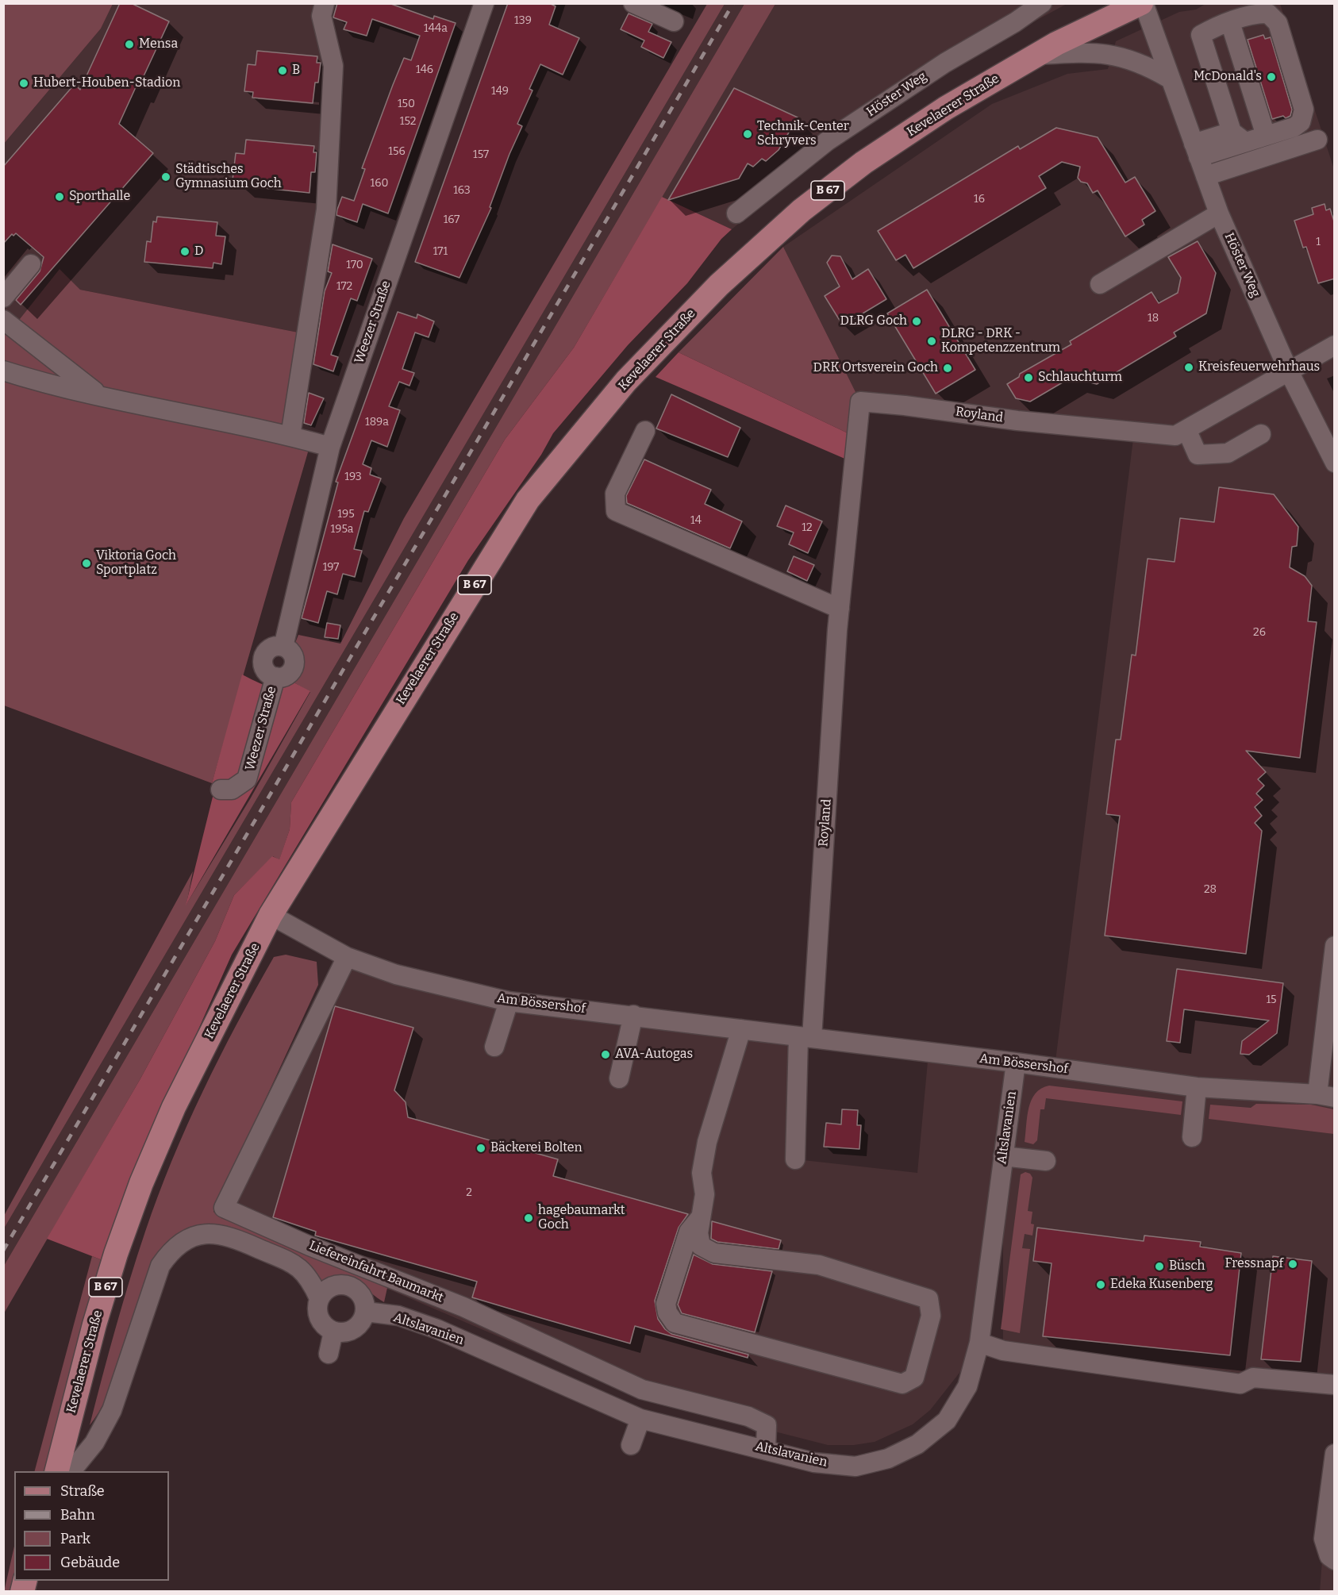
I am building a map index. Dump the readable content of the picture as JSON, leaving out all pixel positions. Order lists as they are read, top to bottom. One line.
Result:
{"streets":{"main road":["Kevelaerer Straße","B 67"],"street":["Höster Weg","Weezer Straße","Royland","Am Bössershof","Altslavanien","Liefereinfahrt Baumarkt"]},"crossings":[["Höster Weg","Kevelaerer Straße"],["Höster Weg","Royland"],["Kevelaerer Straße","Am Bössershof"],["Royland","Am Bössershof"],["Am Bössershof","Altslavanien"],["Am Bössershof","Liefereinfahrt Baumarkt"],["Altslavanien","Liefereinfahrt Baumarkt"]],"places":["Mensa","B","McDonald's","Hubert-Houben-Stadion","Technik-Center Schryvers","Städtisches Gymnasium Goch","Sporthalle","D","DLRG Goch","DLRG - DRK - Kompetenzzentrum","Kreisfeuerwehrhaus","DRK Ortsverein Goch","Schlauchturm","Viktoria Goch Sportplatz","AVA-Autogas","Bäckerei Bolten","hagebaumarkt Goch","Fressnapf","Büsch","Edeka Kusenberg"],"house_numbers":["139","144a","146","149","150","152","156","157","160","163","16","167","1","171","170","172","18","189a","193","195","14","12","195a","197","26","28","15","2"],"legend":["Straße","Bahn","Park","Gebäude"]}
